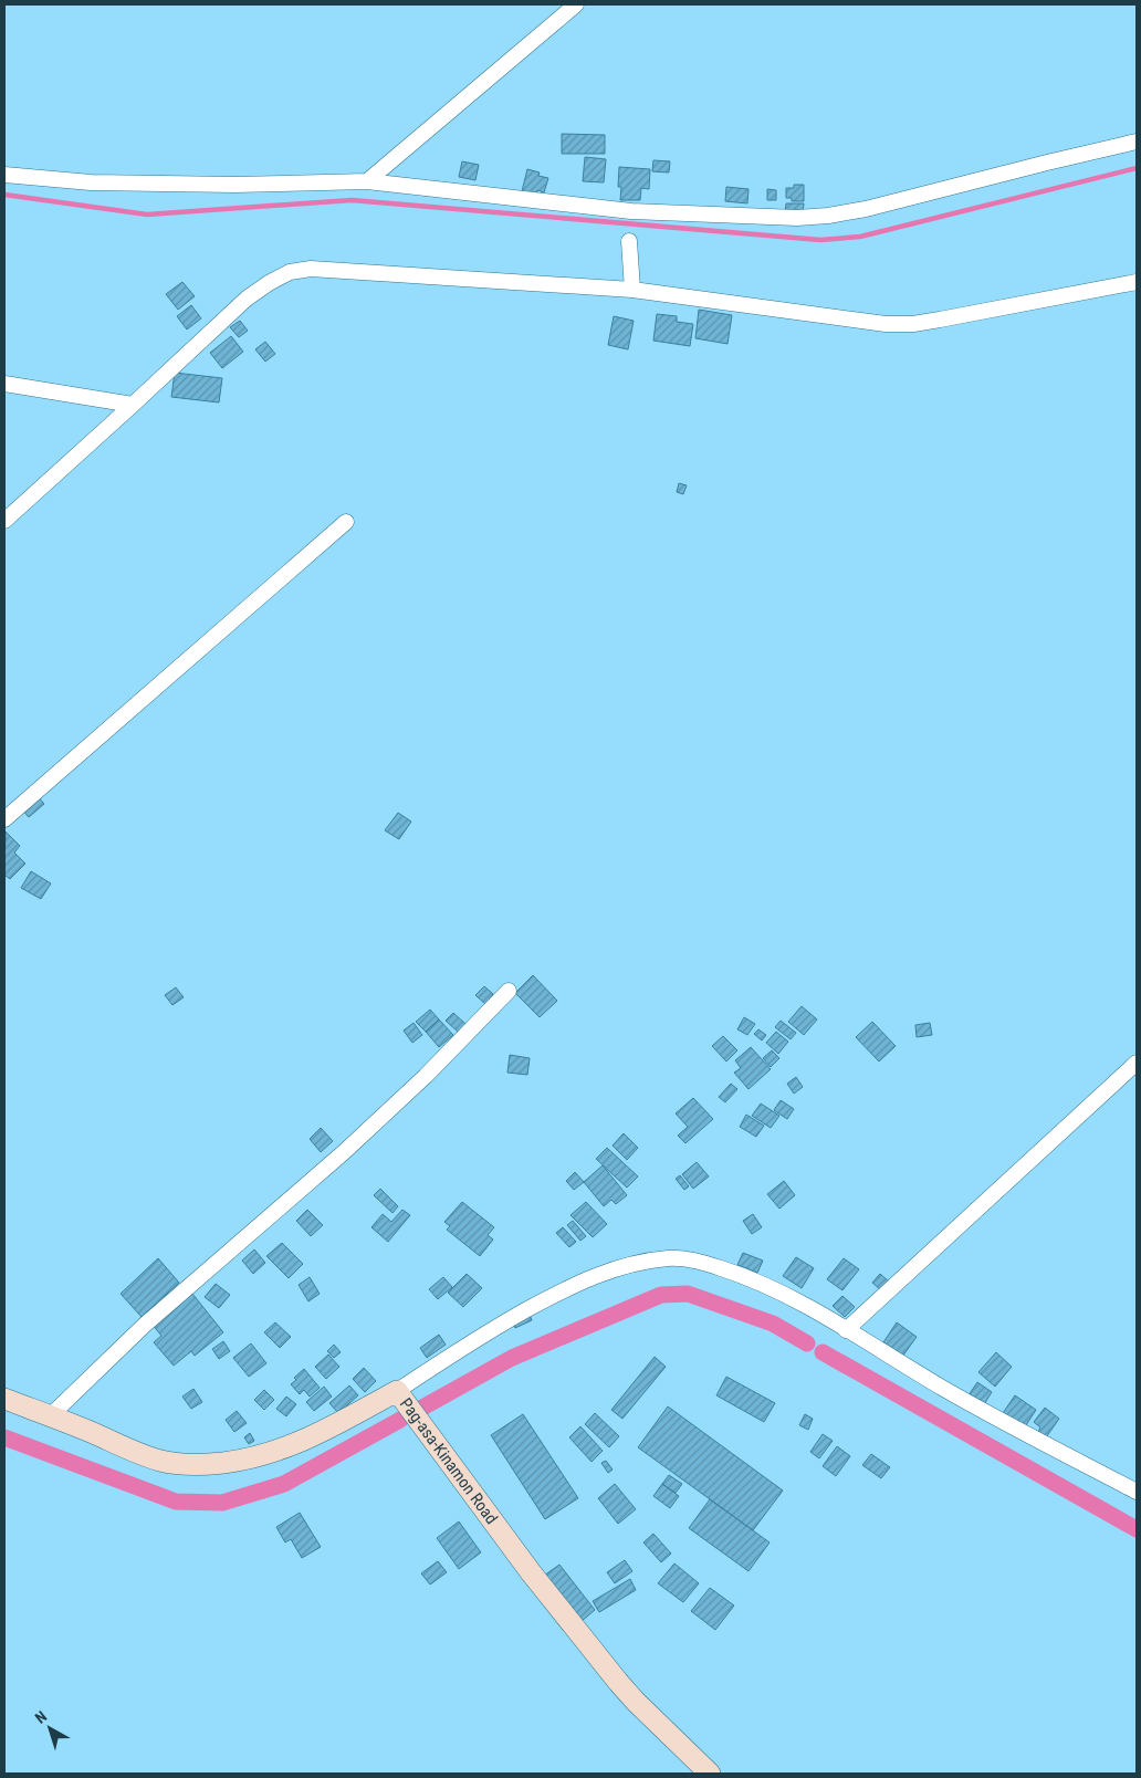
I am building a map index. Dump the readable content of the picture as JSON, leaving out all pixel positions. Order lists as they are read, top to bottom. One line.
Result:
{"streets":{"street":["Pag-asa-Kinamon Road"]},"north":"top left"}
